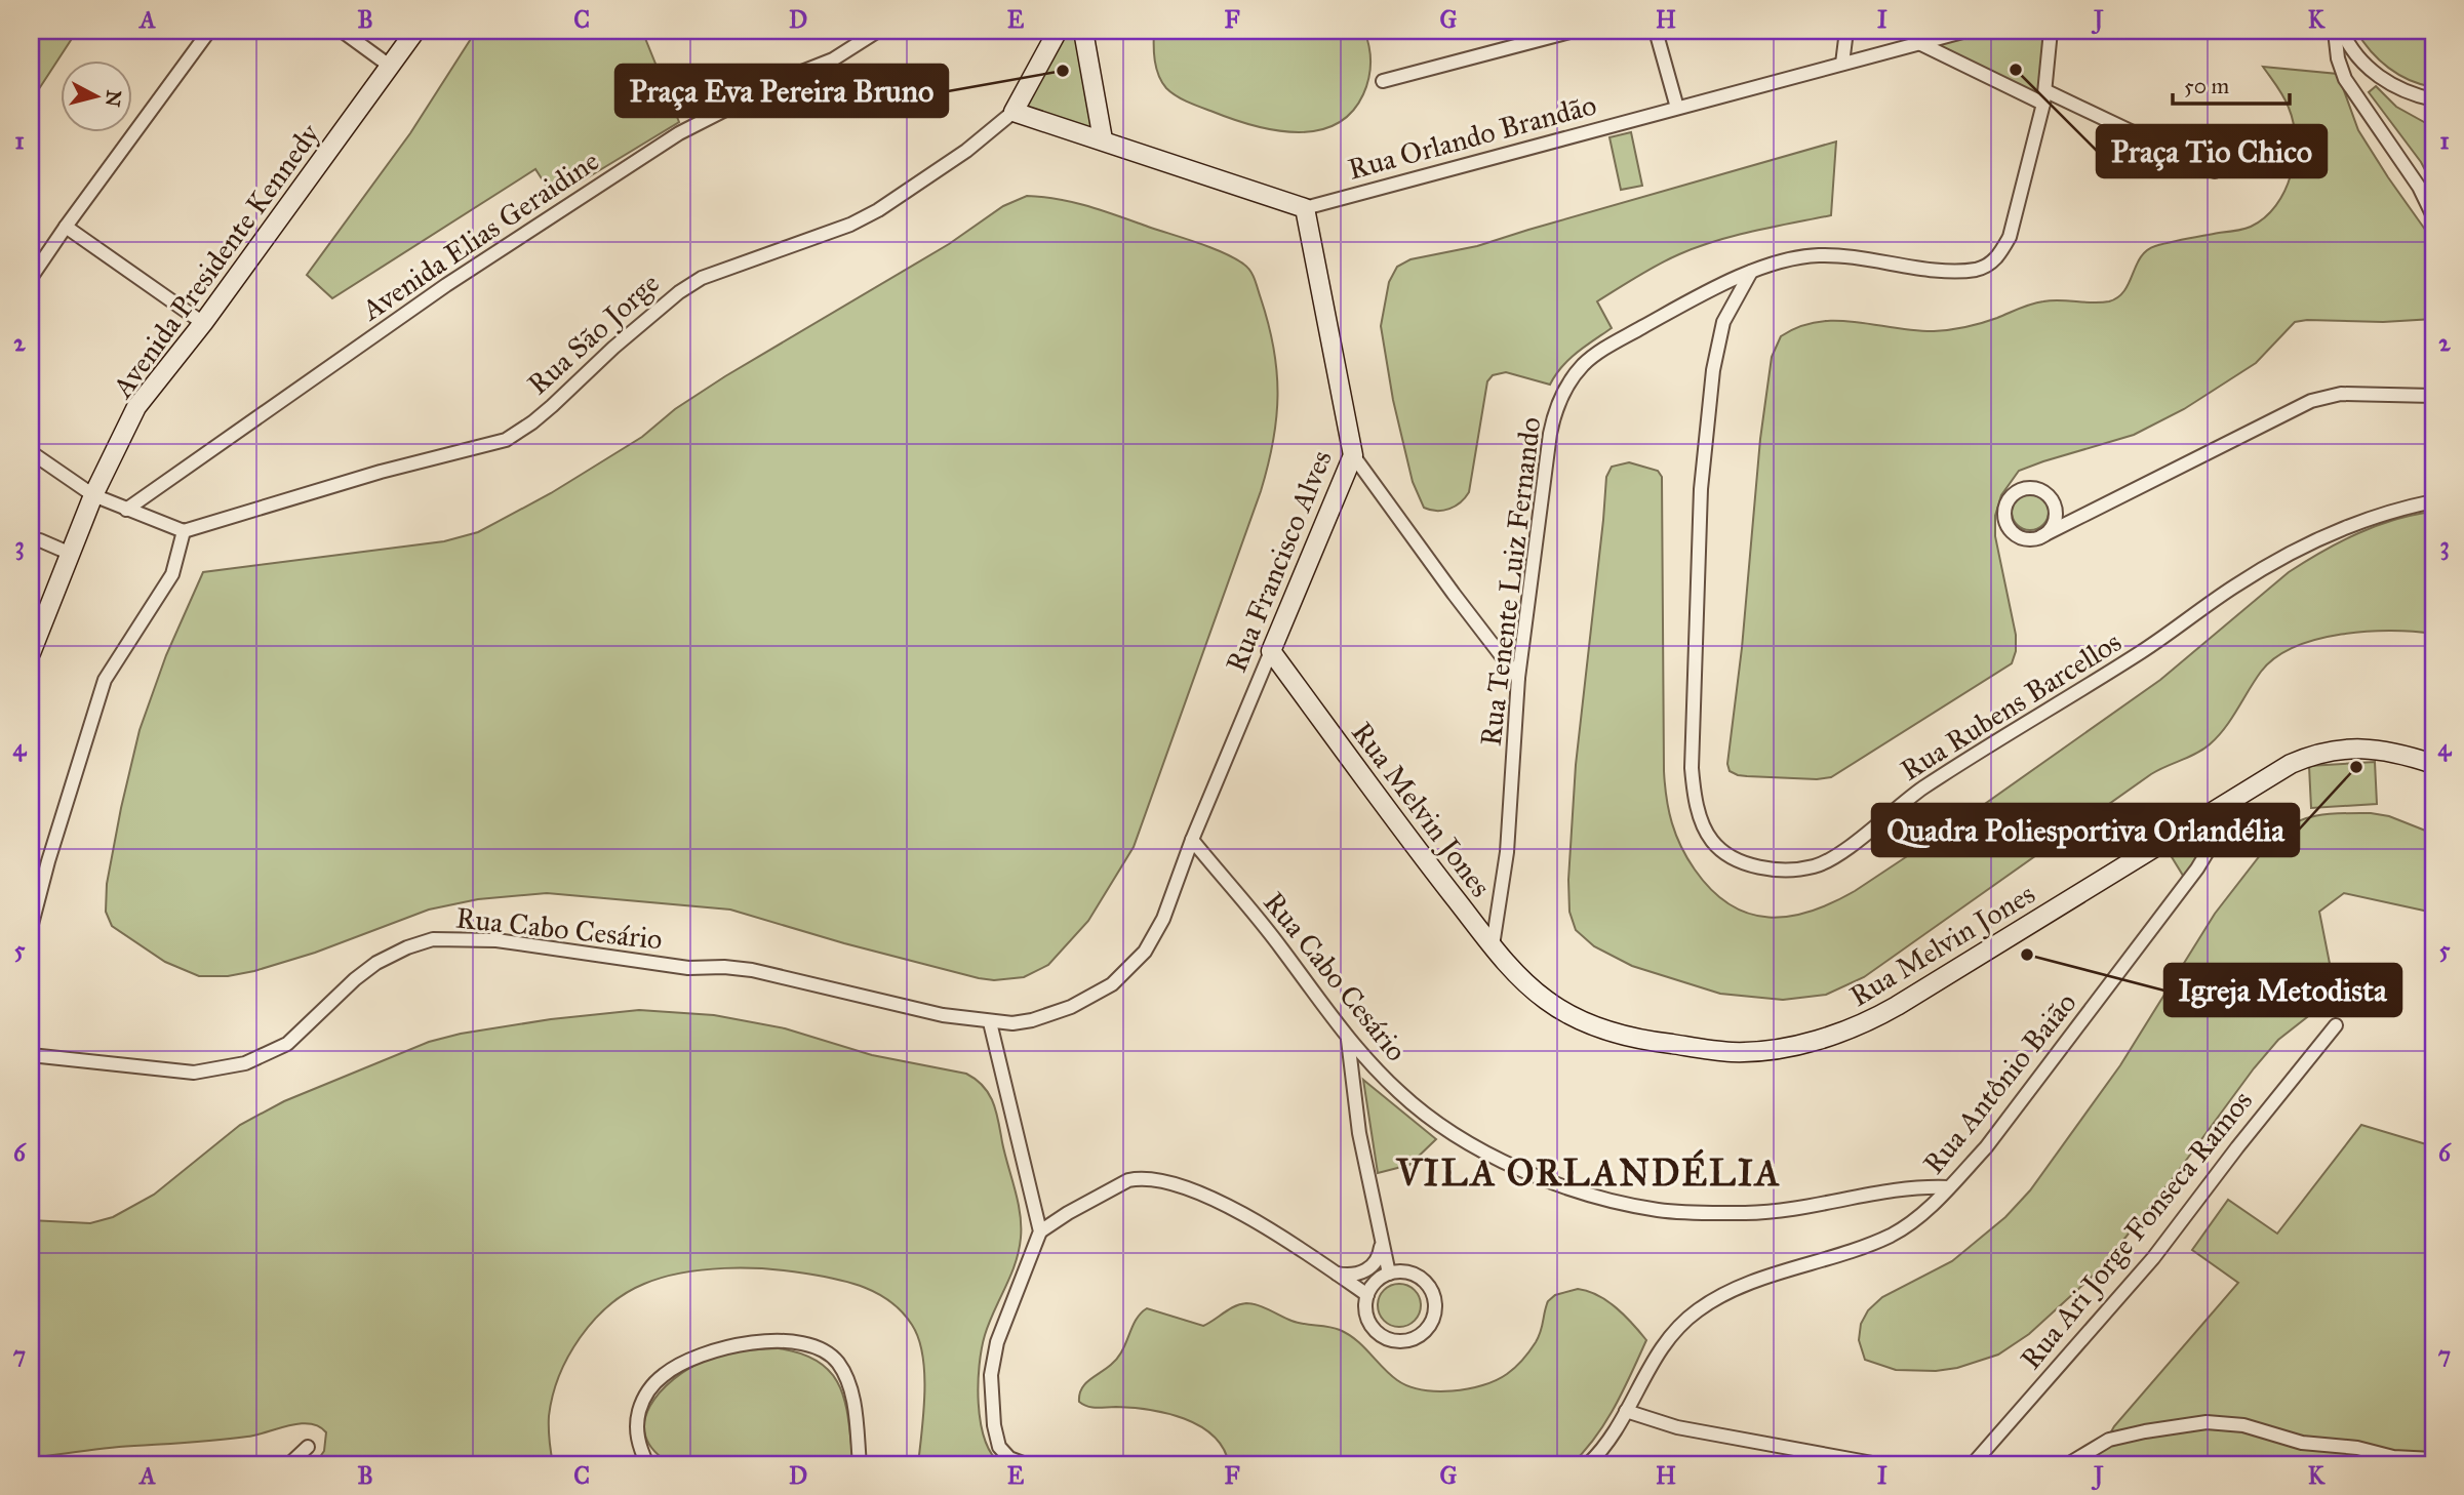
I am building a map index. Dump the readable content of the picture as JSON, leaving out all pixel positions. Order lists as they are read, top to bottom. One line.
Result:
{"streets":{"street":["Rua Orlando Brandão","Avenida Elias Geraidine","Avenida Presidente Kennedy","Rua São Jorge","Rua Francisco Alves","Rua Tenente Luiz Fernando","Rua Rubens Barcellos","Rua Melvin Jones","Rua Cabo Cesário","Rua Antônio Baião","Rua Ari Jorge Fonseca Ramos"]},"crossings":[["Rua Orlando Brandão","Rua Francisco Alves"],["Rua Francisco Alves","Rua Melvin Jones"],["Rua Francisco Alves","Rua Cabo Cesário"],["Rua Tenente Luiz Fernando","Rua Rubens Barcellos"],["Rua Tenente Luiz Fernando","Rua Melvin Jones"],["Rua Melvin Jones","Rua Antônio Baião"],["Rua Cabo Cesário","Rua Antônio Baião"]],"districts":["VILA ORLANDÉLIA"],"places":["Praça Tio Chico","Praça Eva Pereira Bruno","Quadra Poliesportiva Orlandélia","Igreja Metodista"],"scale_bar":"50 m","north":"right","grid":{"columns":["A","B","C","D","E","F","G","H","I","J","K"],"rows":["1","2","3","4","5","6","7"]}}
